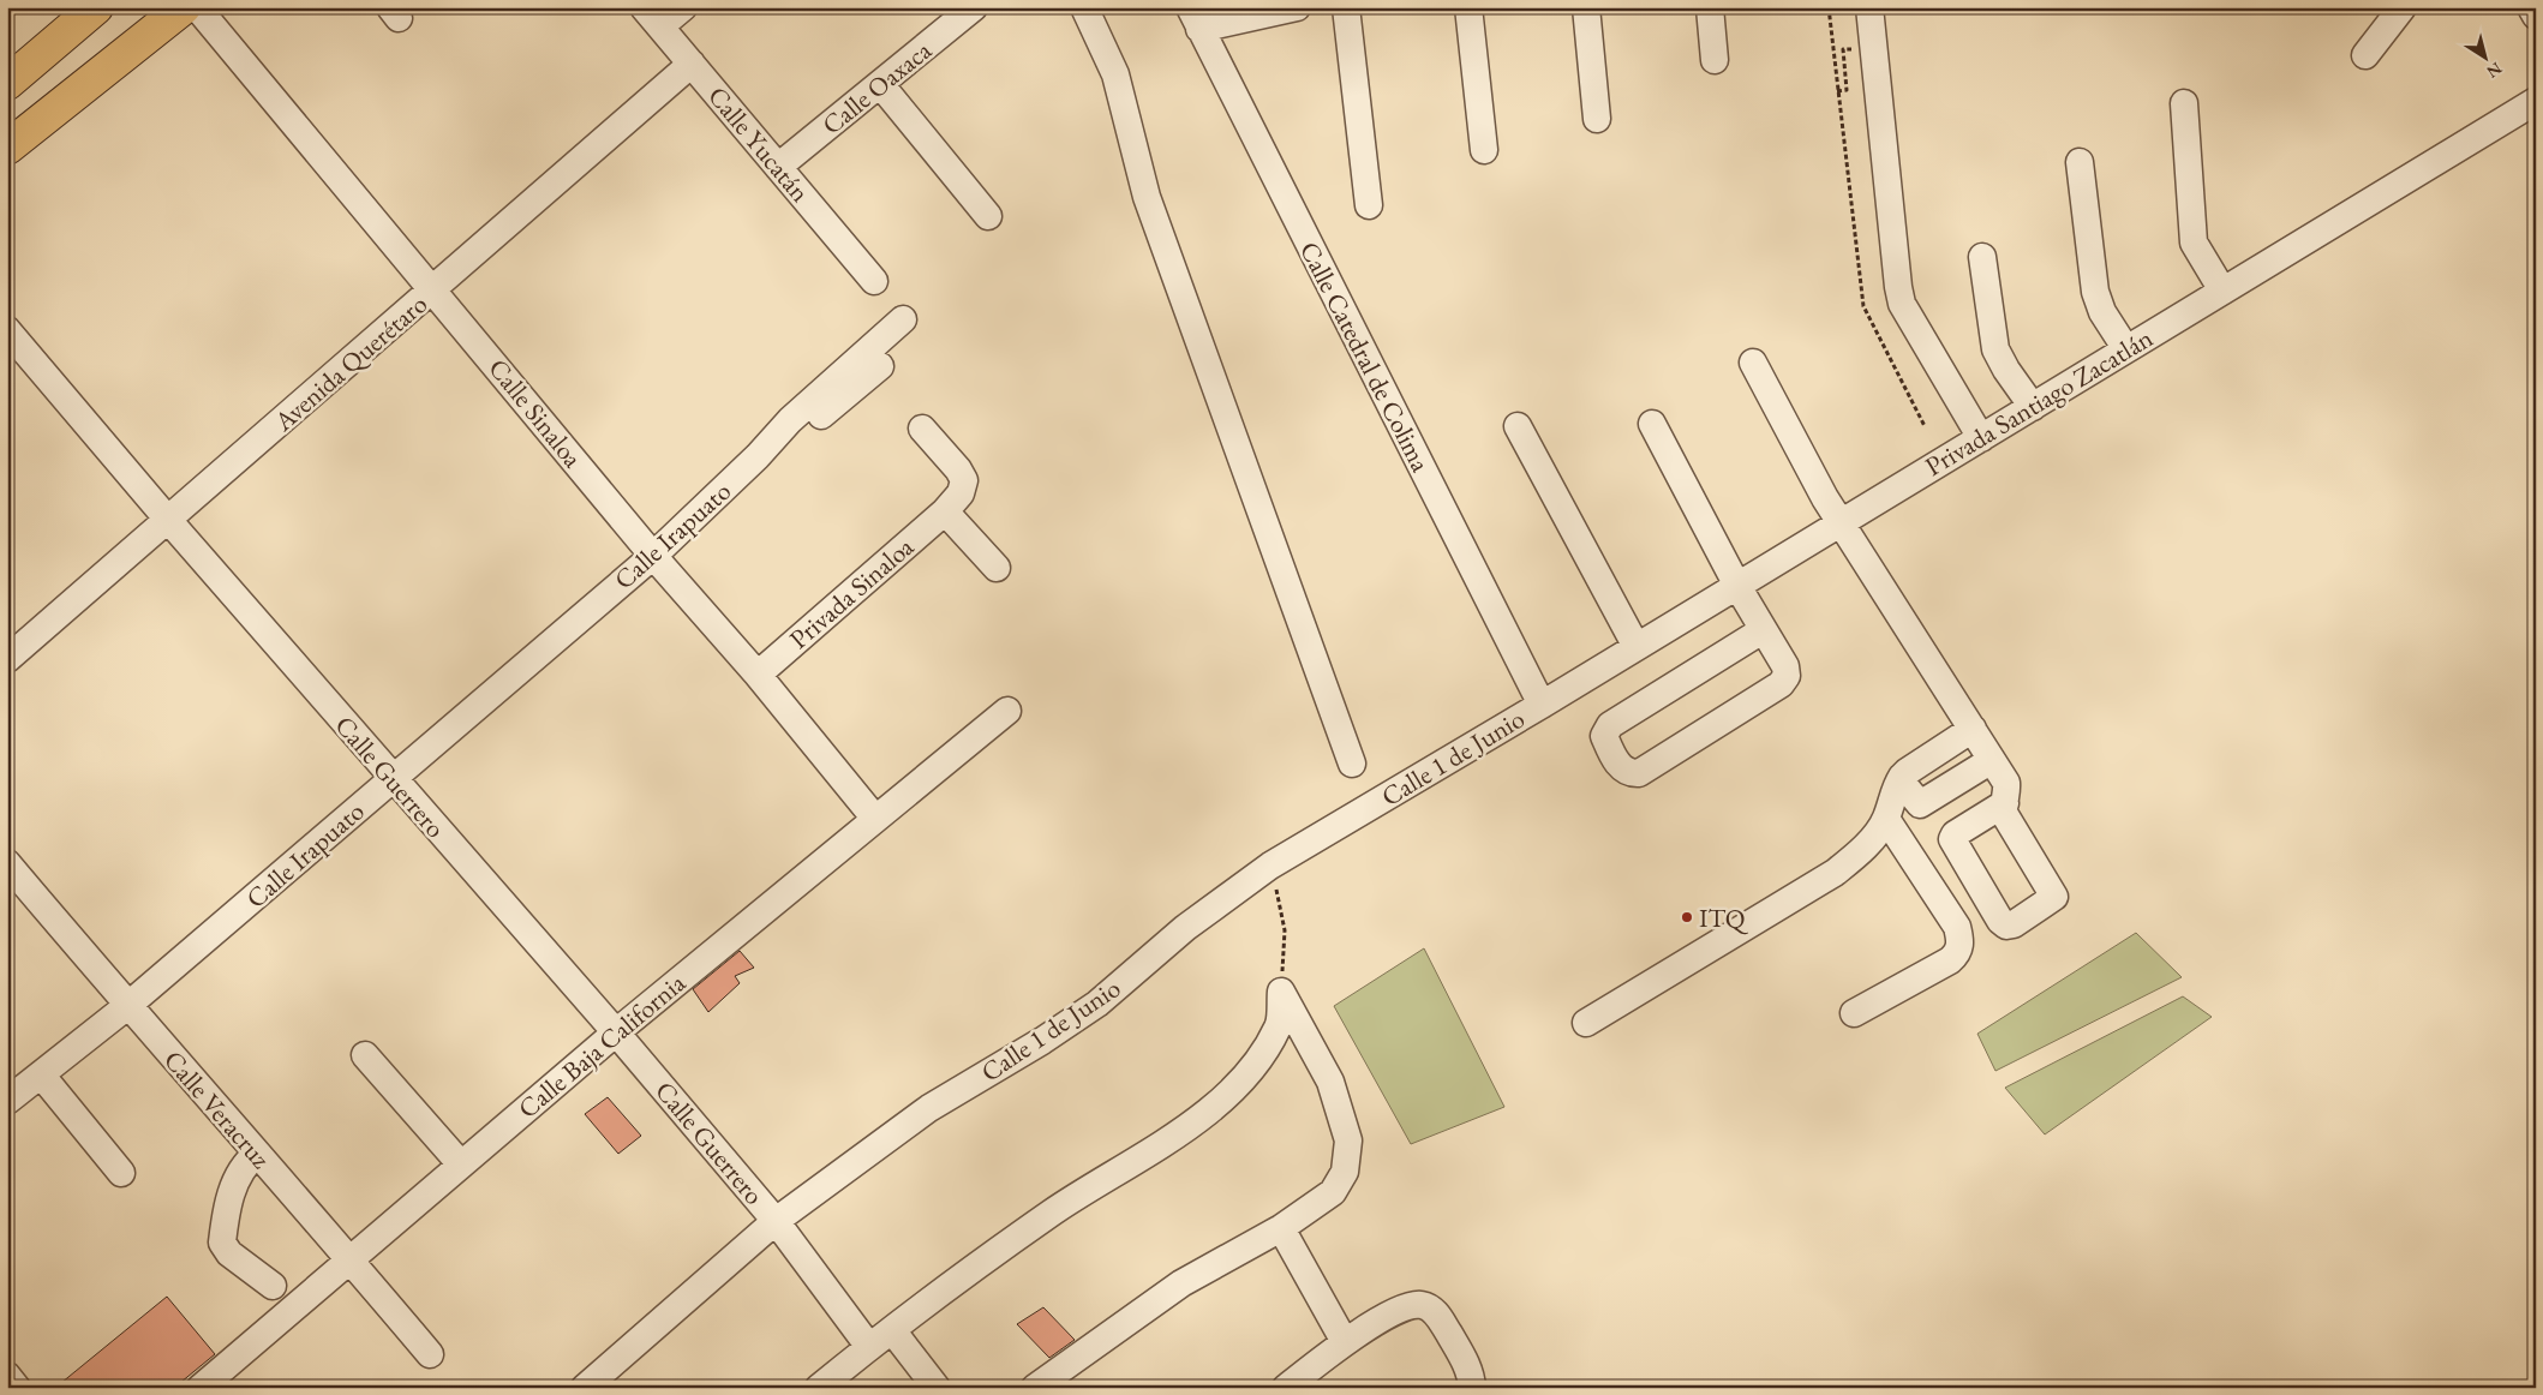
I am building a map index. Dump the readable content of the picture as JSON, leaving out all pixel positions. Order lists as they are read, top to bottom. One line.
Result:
{"streets":{"street":["Calle Oaxaca","Calle Yucatán","Calle Catedral de Colima","Avenida Querétaro","Privada Santiago Zacatlán","Calle Sinaloa","Calle Irapuato","Privada Sinaloa","Calle 1 de Junio","Calle Guerrero","Calle Baja California","Calle Veracruz"]},"crossings":[["Calle Oaxaca","Calle Yucatán"],["Calle Yucatán","Avenida Querétaro"],["Calle Catedral de Colima","Privada Santiago Zacatlán"],["Calle Catedral de Colima","Calle 1 de Junio"],["Avenida Querétaro","Calle Sinaloa"],["Avenida Querétaro","Calle Guerrero"],["Privada Santiago Zacatlán","Calle 1 de Junio"],["Calle Sinaloa","Calle Irapuato"],["Calle Sinaloa","Privada Sinaloa"],["Calle Sinaloa","Calle Baja California"],["Calle Irapuato","Calle Guerrero"],["Calle Irapuato","Calle Veracruz"],["Calle 1 de Junio","Calle Guerrero"],["Calle Guerrero","Calle Baja California"],["Calle Baja California","Calle Veracruz"]],"places":["ITQ"],"north":"bottom right"}
